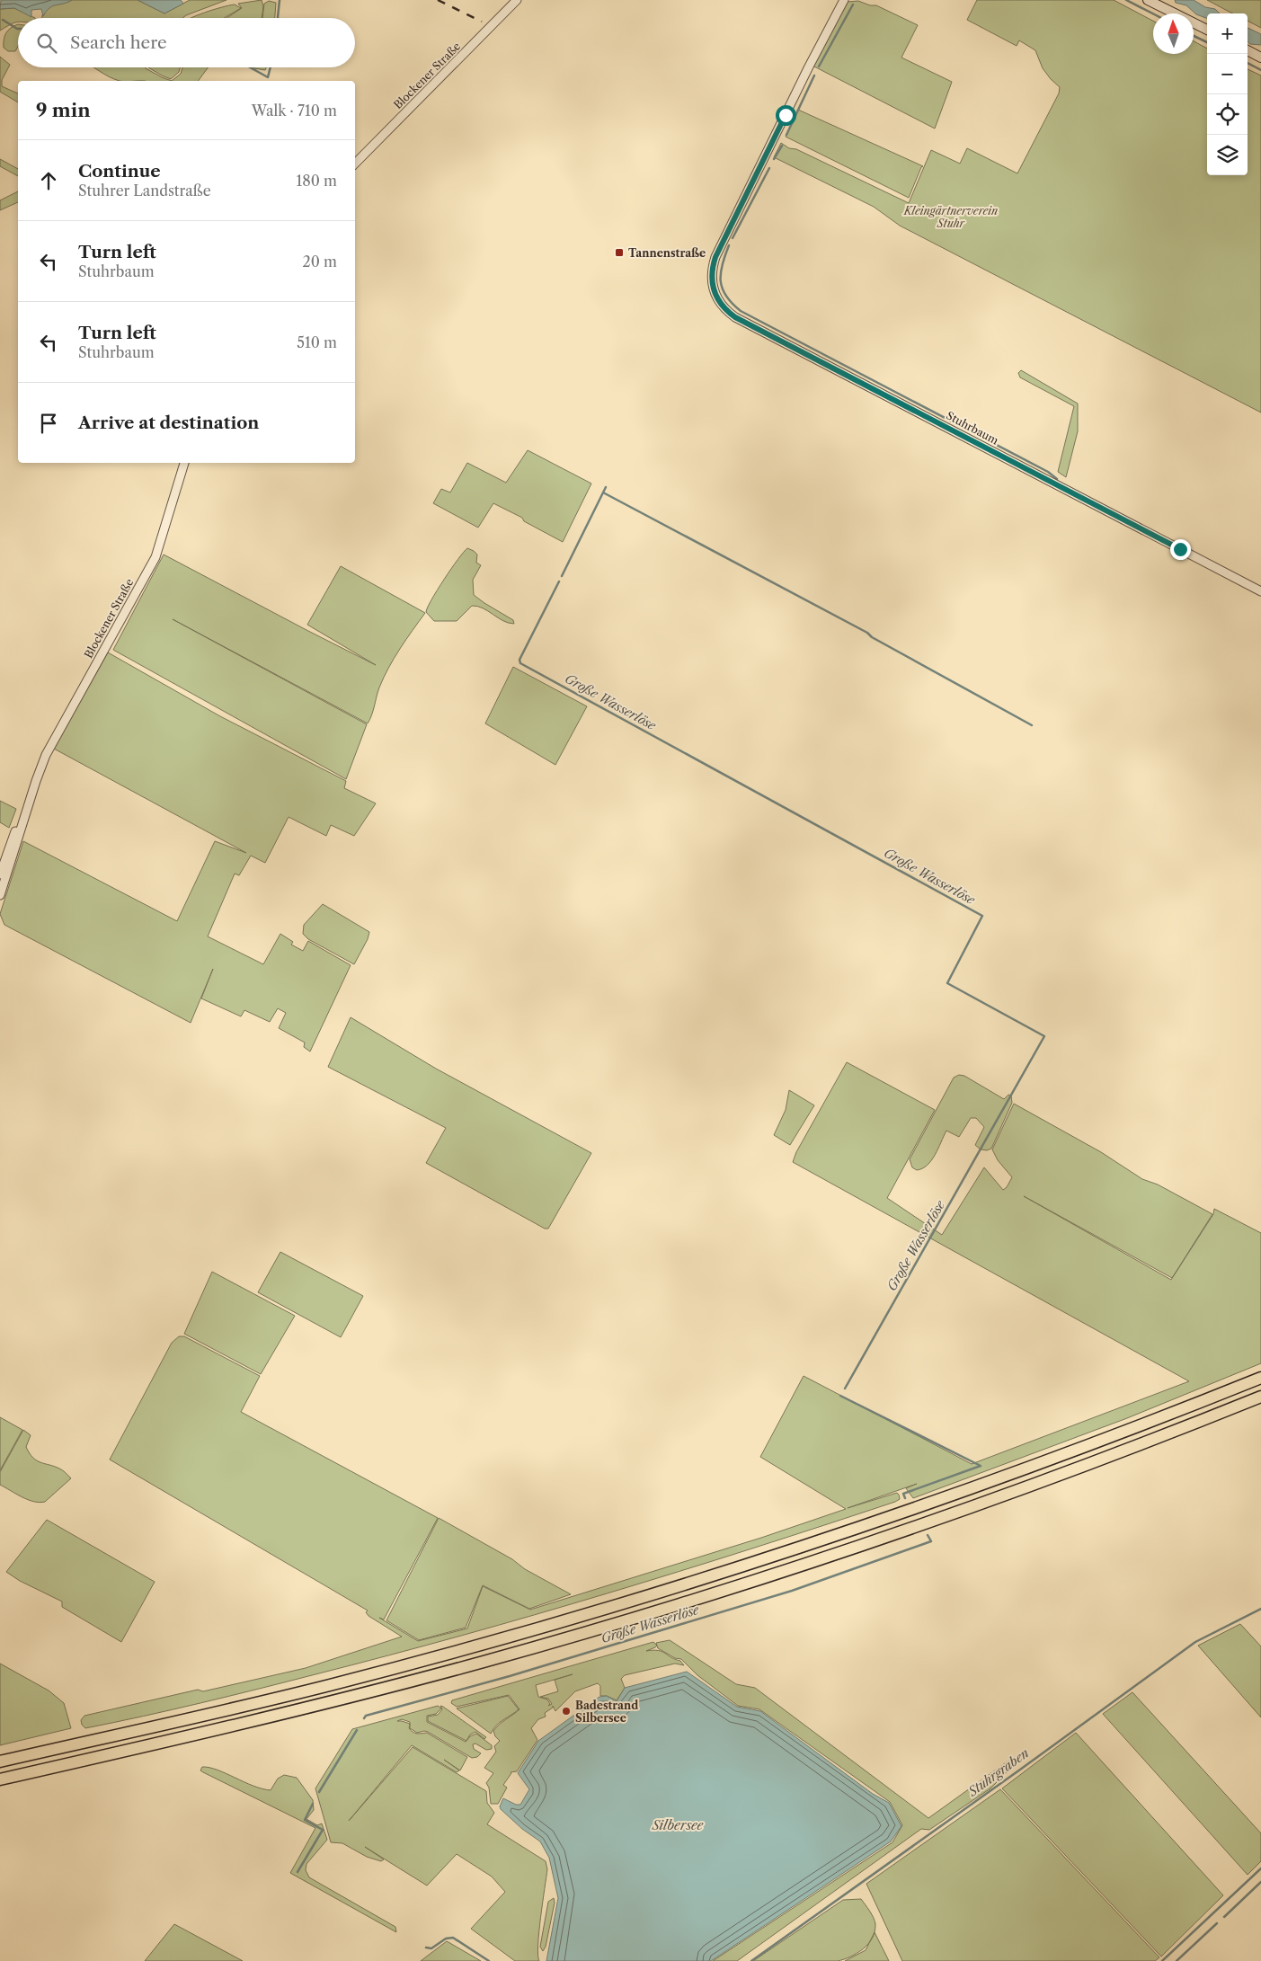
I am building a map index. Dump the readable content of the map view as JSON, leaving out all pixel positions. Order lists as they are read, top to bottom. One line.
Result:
{"streets":{"street":["Blockener Straße","Stuhrbaum"]},"water":["Große Wasserlöse","Stuhrgraben","Silbersee"],"parks":["Kleingärtnerverein Stuhr"],"places":{"transit":["Tannenstraße"],"other":["Badestrand Silbersee"]},"north":"top","page":{"map_buttons":["+","−"],"search":"Search here","heading":["9 min","Walk · 710 m"],"list":[["Continue","Stuhrer Landstraße","180 m"],["Turn left","Stuhrbaum","20 m"],["Turn left","Stuhrbaum","510 m"],"Arrive at destination"]}}
